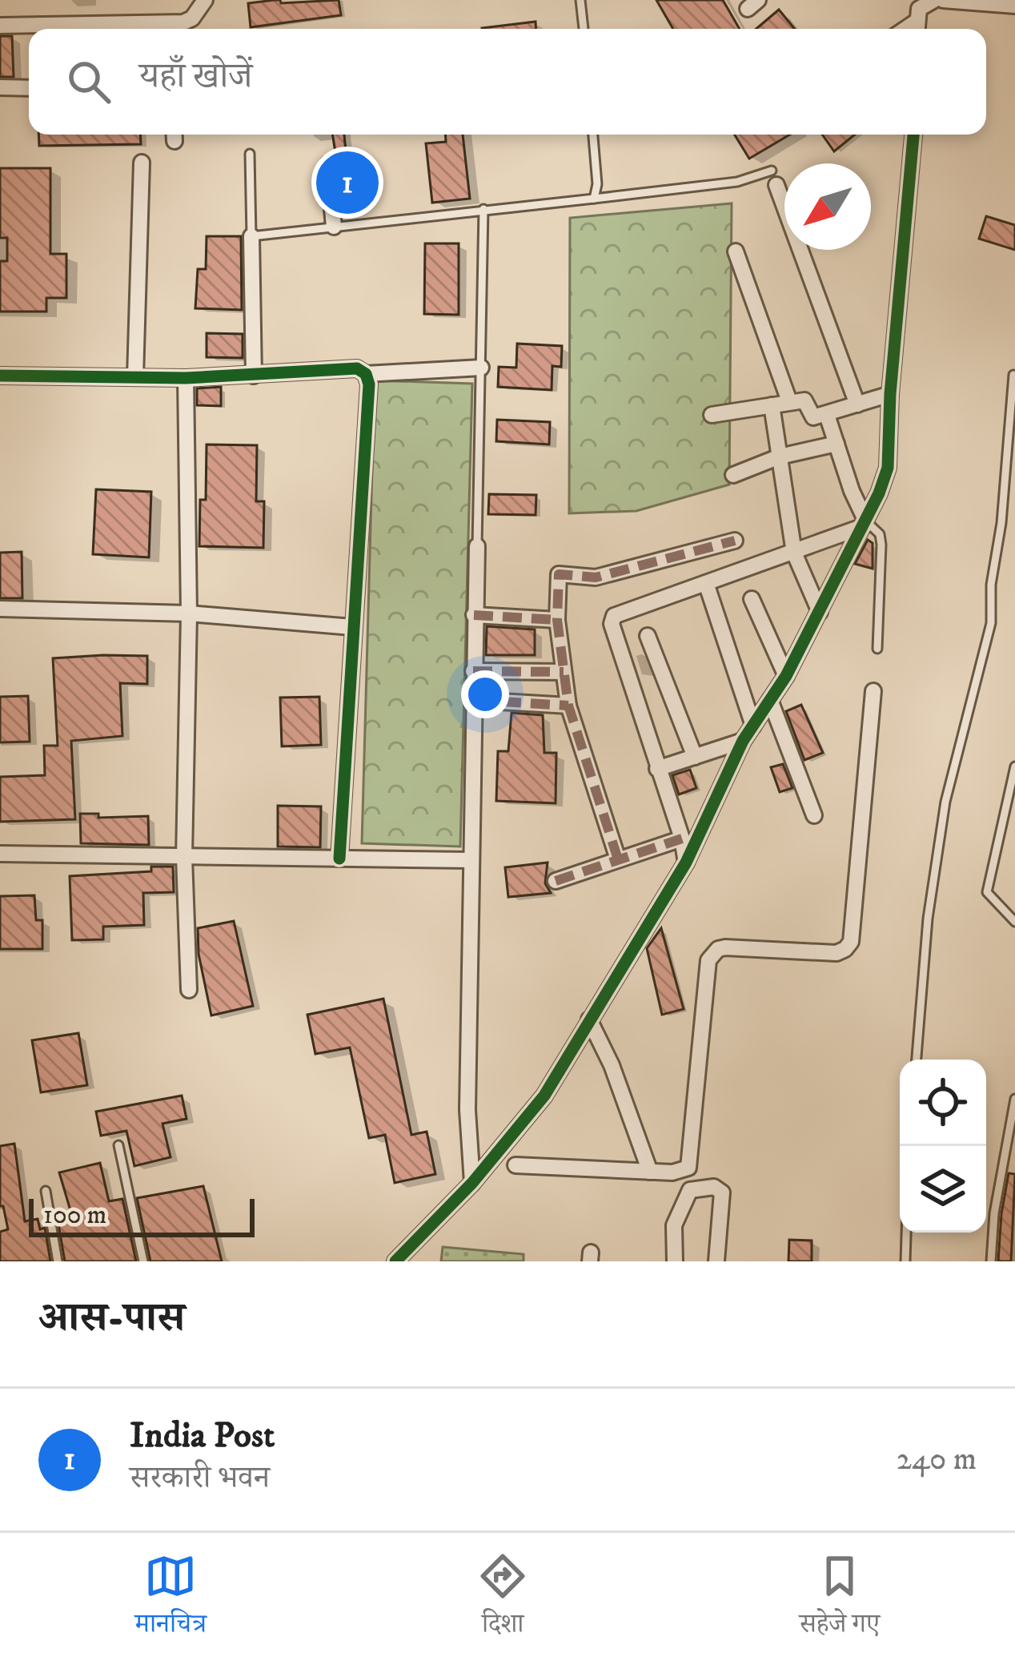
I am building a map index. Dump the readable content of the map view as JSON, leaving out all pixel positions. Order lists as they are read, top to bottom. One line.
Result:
{"scale_bar":"100 m","north":"bottom left","page":{"search":"यहाँ खोजें","pins":"1","scale":"100 m","heading":"आस-पास","list":[{"mark":"1","name":"India Post","note":"सरकारी भवन","value":"240 m"}],"nav":["मानचित्र","दिशा","सहेजे गए"]}}
